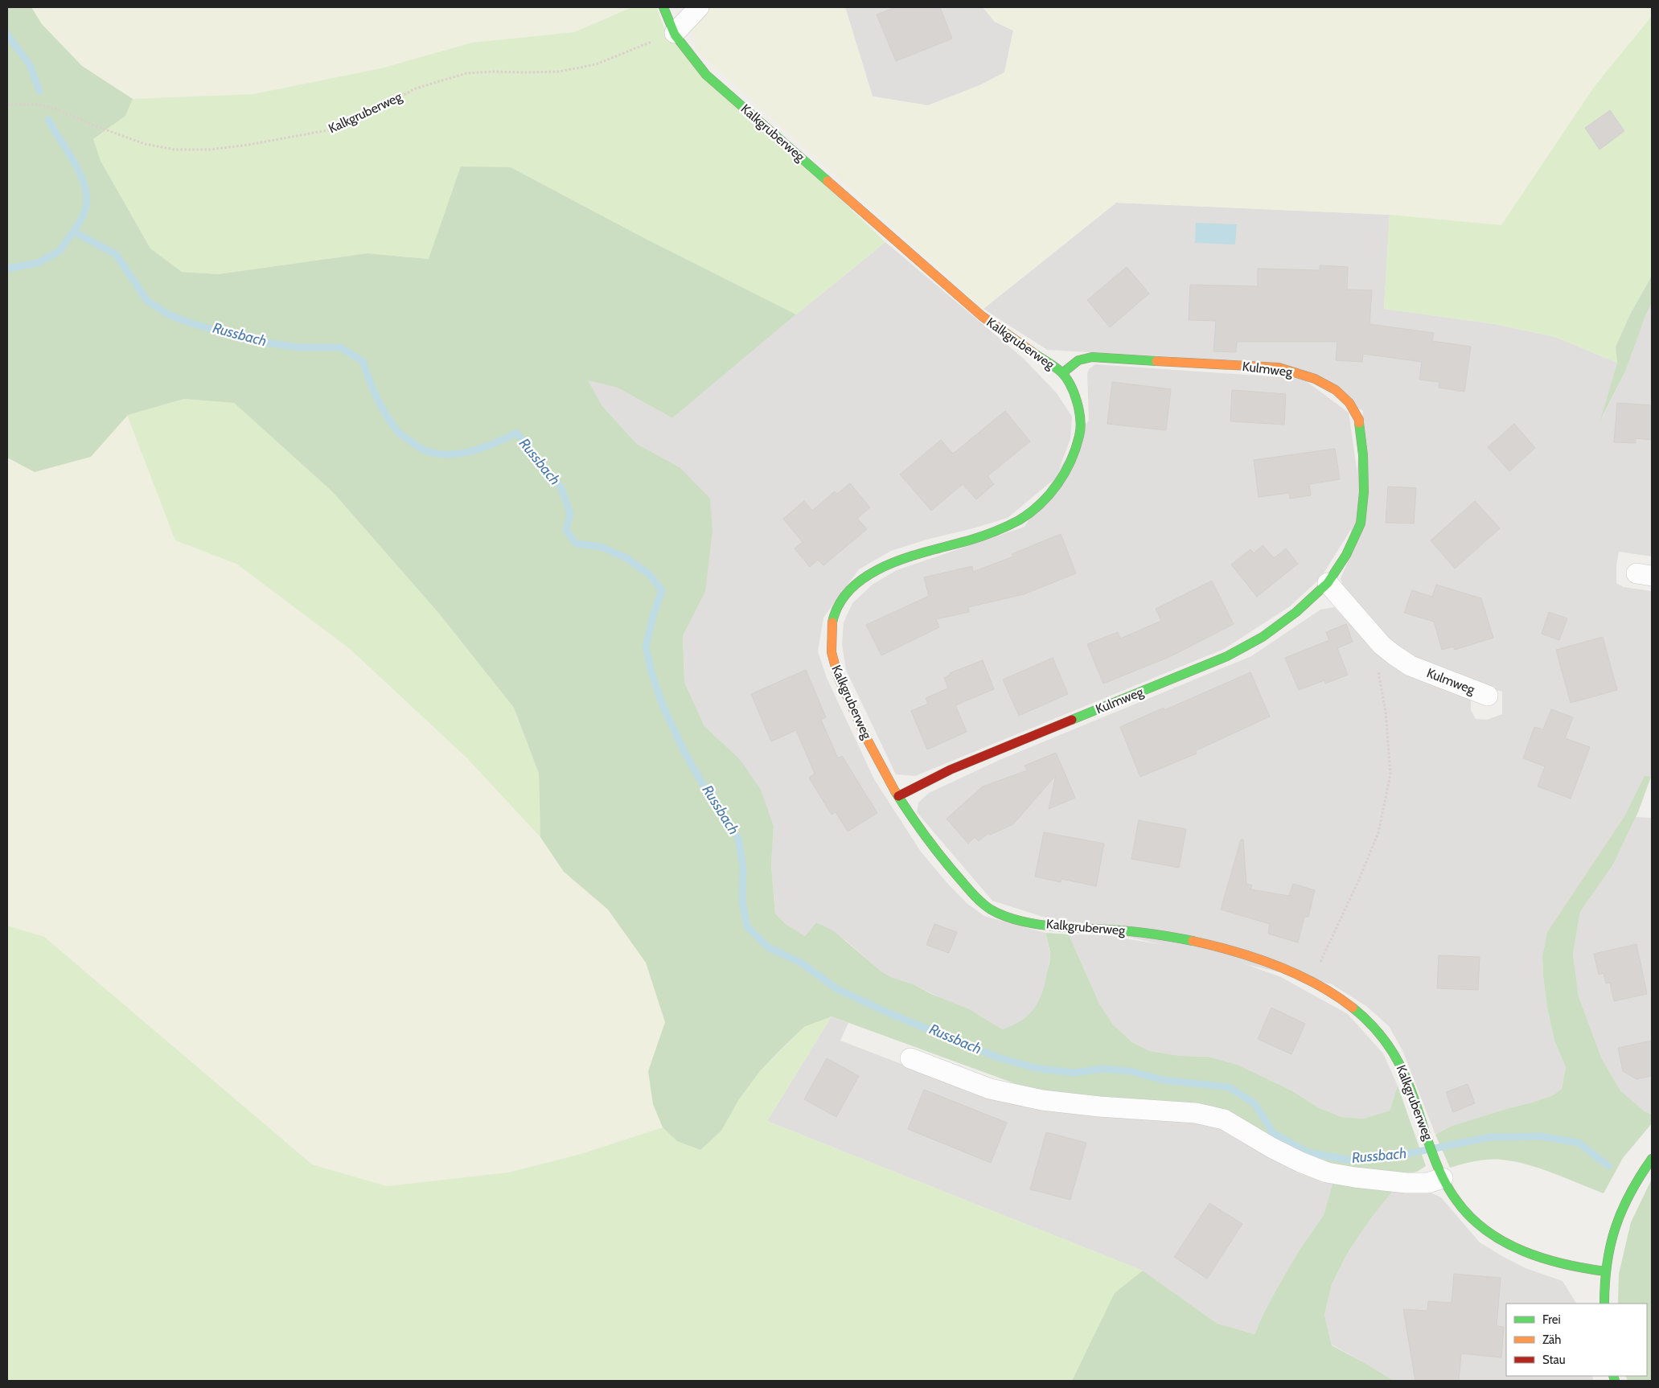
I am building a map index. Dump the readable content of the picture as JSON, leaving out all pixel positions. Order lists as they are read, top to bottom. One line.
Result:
{"streets":{"street":["Kalkgruberweg","Kulmweg"]},"crossings":[["Kalkgruberweg","Kulmweg"]],"water":["Russbach"],"legend":["Frei","Zäh","Stau"]}
